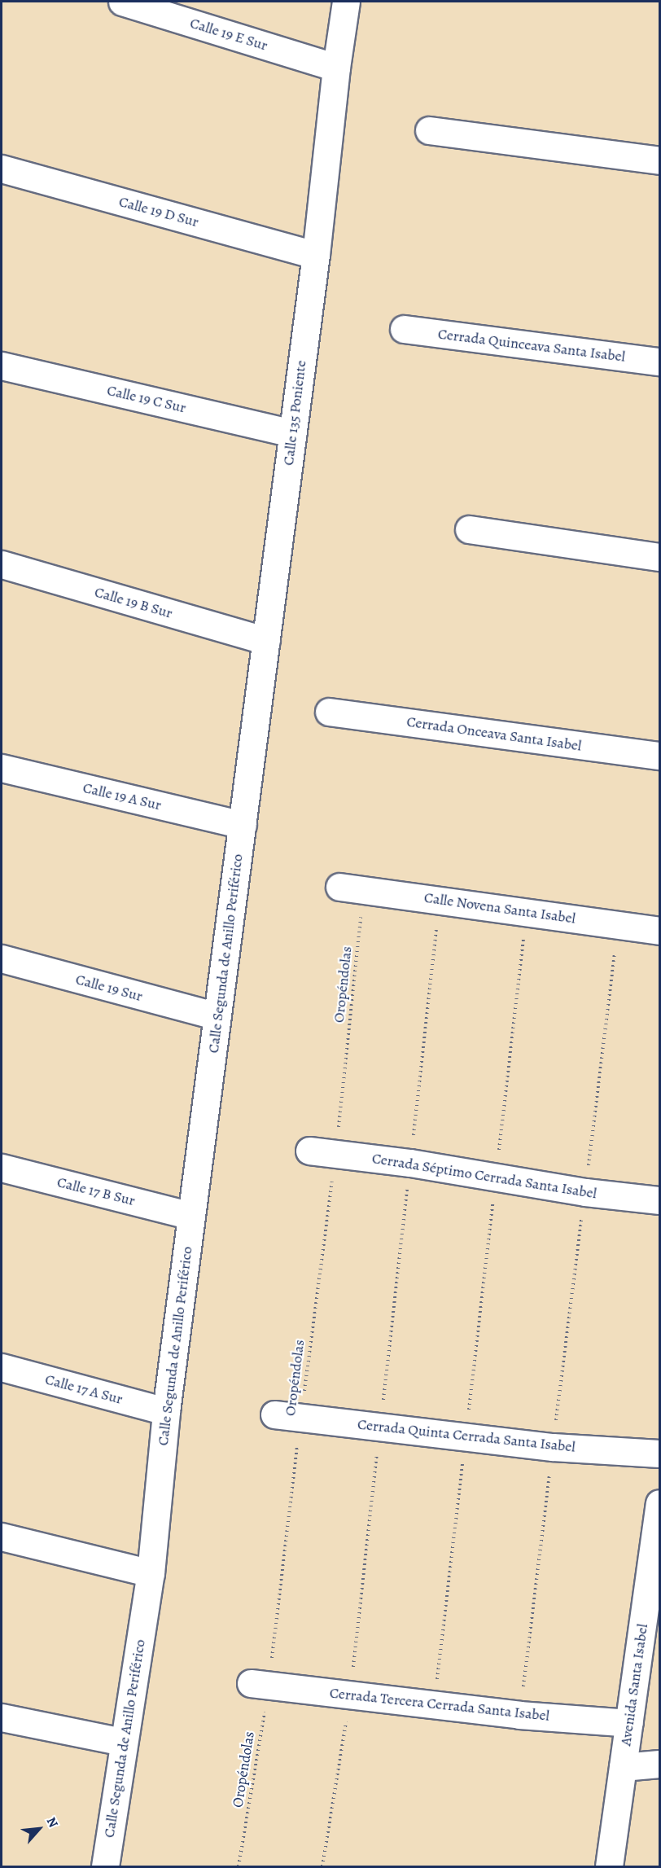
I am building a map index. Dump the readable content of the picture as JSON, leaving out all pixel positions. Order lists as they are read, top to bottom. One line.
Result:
{"streets":{"street":["Calle 19 E Sur","Calle 19 D Sur","Cerrada Quinceava Santa Isabel","Calle 19 C Sur","Calle 135 Poniente","Calle 19 B Sur","Cerrada Onceava Santa Isabel","Calle 19 A Sur","Calle Novena Santa Isabel","Calle Segunda de Anillo Periférico","Calle 19 Sur","Cerrada Séptimo Cerrada Santa Isabel","Calle 17 B Sur","Calle 17 A Sur","Cerrada Quinta Cerrada Santa Isabel","Avenida Santa Isabel","Cerrada Tercera Cerrada Santa Isabel"],"path":["Oropéndolas"]},"crossings":[["Calle 19 E Sur","Calle 135 Poniente"],["Calle 19 D Sur","Calle 135 Poniente"],["Calle 19 C Sur","Calle 135 Poniente"],["Calle 135 Poniente","Calle 19 B Sur"],["Calle 135 Poniente","Calle 19 A Sur"],["Calle 135 Poniente","Calle Segunda de Anillo Periférico"],["Calle 19 A Sur","Calle Segunda de Anillo Periférico"],["Calle Novena Santa Isabel","Oropéndolas"],["Calle Segunda de Anillo Periférico","Calle 19 Sur"],["Calle Segunda de Anillo Periférico","Calle 17 B Sur"],["Calle Segunda de Anillo Periférico","Calle 17 A Sur"],["Oropéndolas","Cerrada Séptimo Cerrada Santa Isabel"],["Oropéndolas","Cerrada Quinta Cerrada Santa Isabel"],["Oropéndolas","Cerrada Tercera Cerrada Santa Isabel"],["Avenida Santa Isabel","Cerrada Tercera Cerrada Santa Isabel"]],"north":"top right"}
